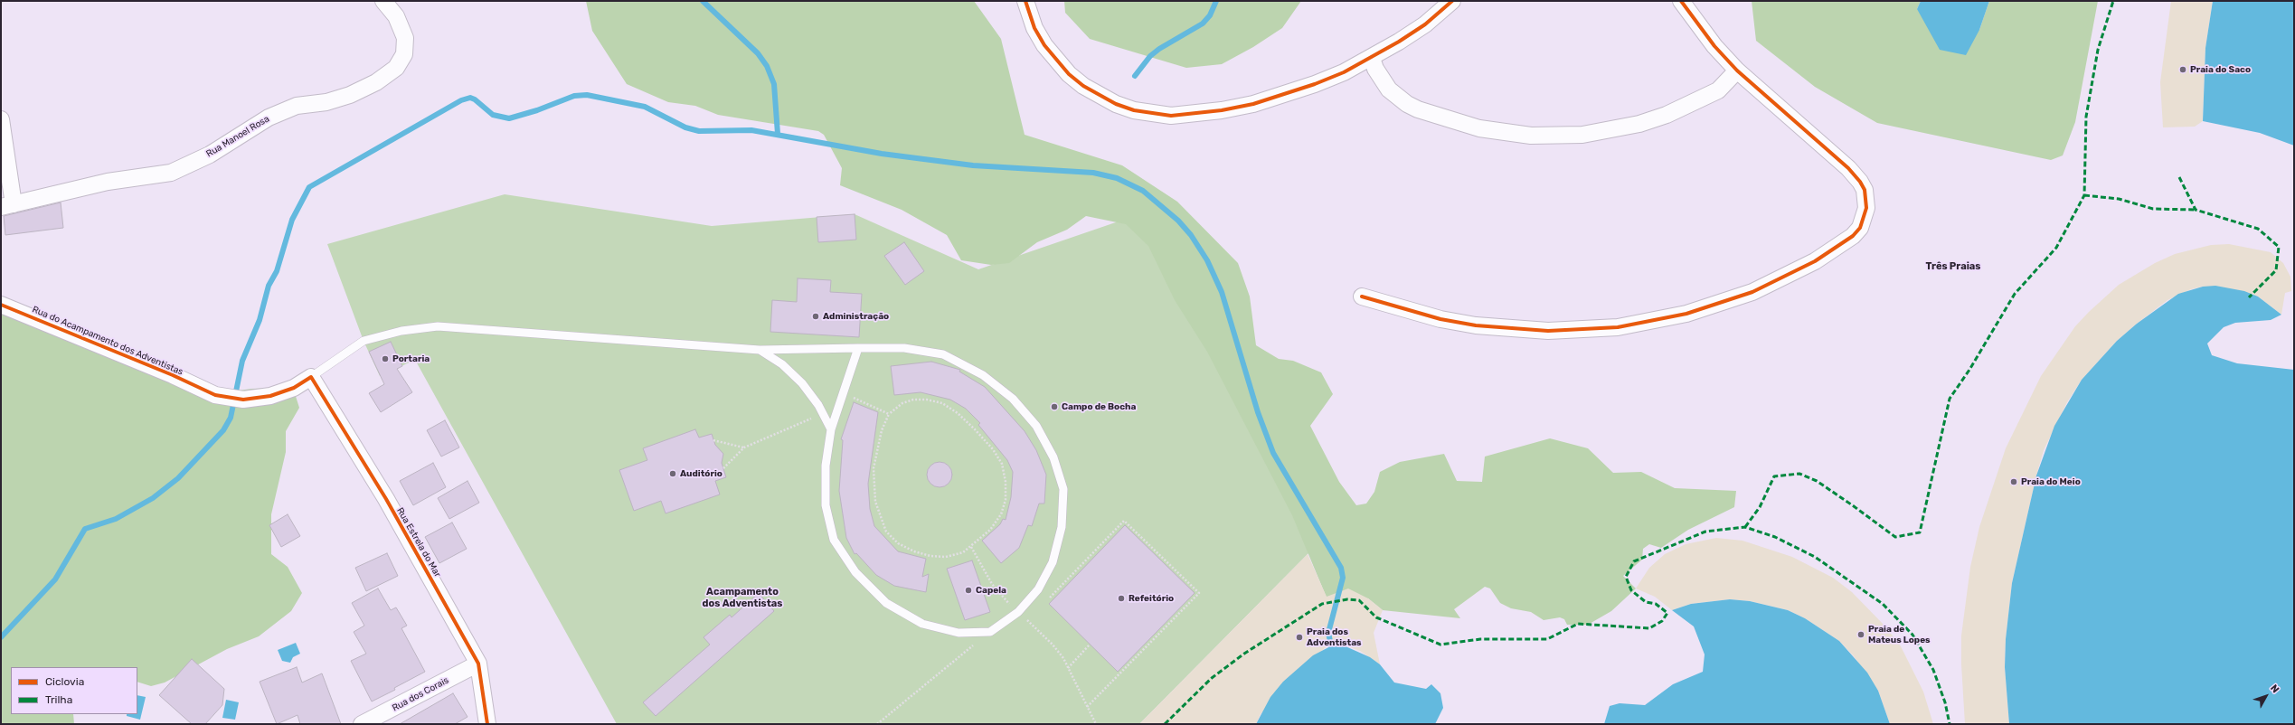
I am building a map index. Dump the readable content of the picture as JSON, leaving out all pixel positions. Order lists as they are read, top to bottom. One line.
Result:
{"streets":{"street":["Rua Manoel Rosa","Rua do Acampamento dos Adventistas","Rua Estrela do Mar","Rua dos Corais"]},"crossings":[["Rua do Acampamento dos Adventistas","Rua Estrela do Mar"],["Rua Estrela do Mar","Rua dos Corais"]],"districts":["Três Praias","Acampamento dos Adventistas"],"places":["Praia do Saco","Administração","Portaria","Campo de Bocha","Auditório","Praia do Meio","Capela","Refeitório","Praia de Mateus Lopes","Praia dos Adventistas"],"legend":["Ciclovia","Trilha"],"north":"top right"}
